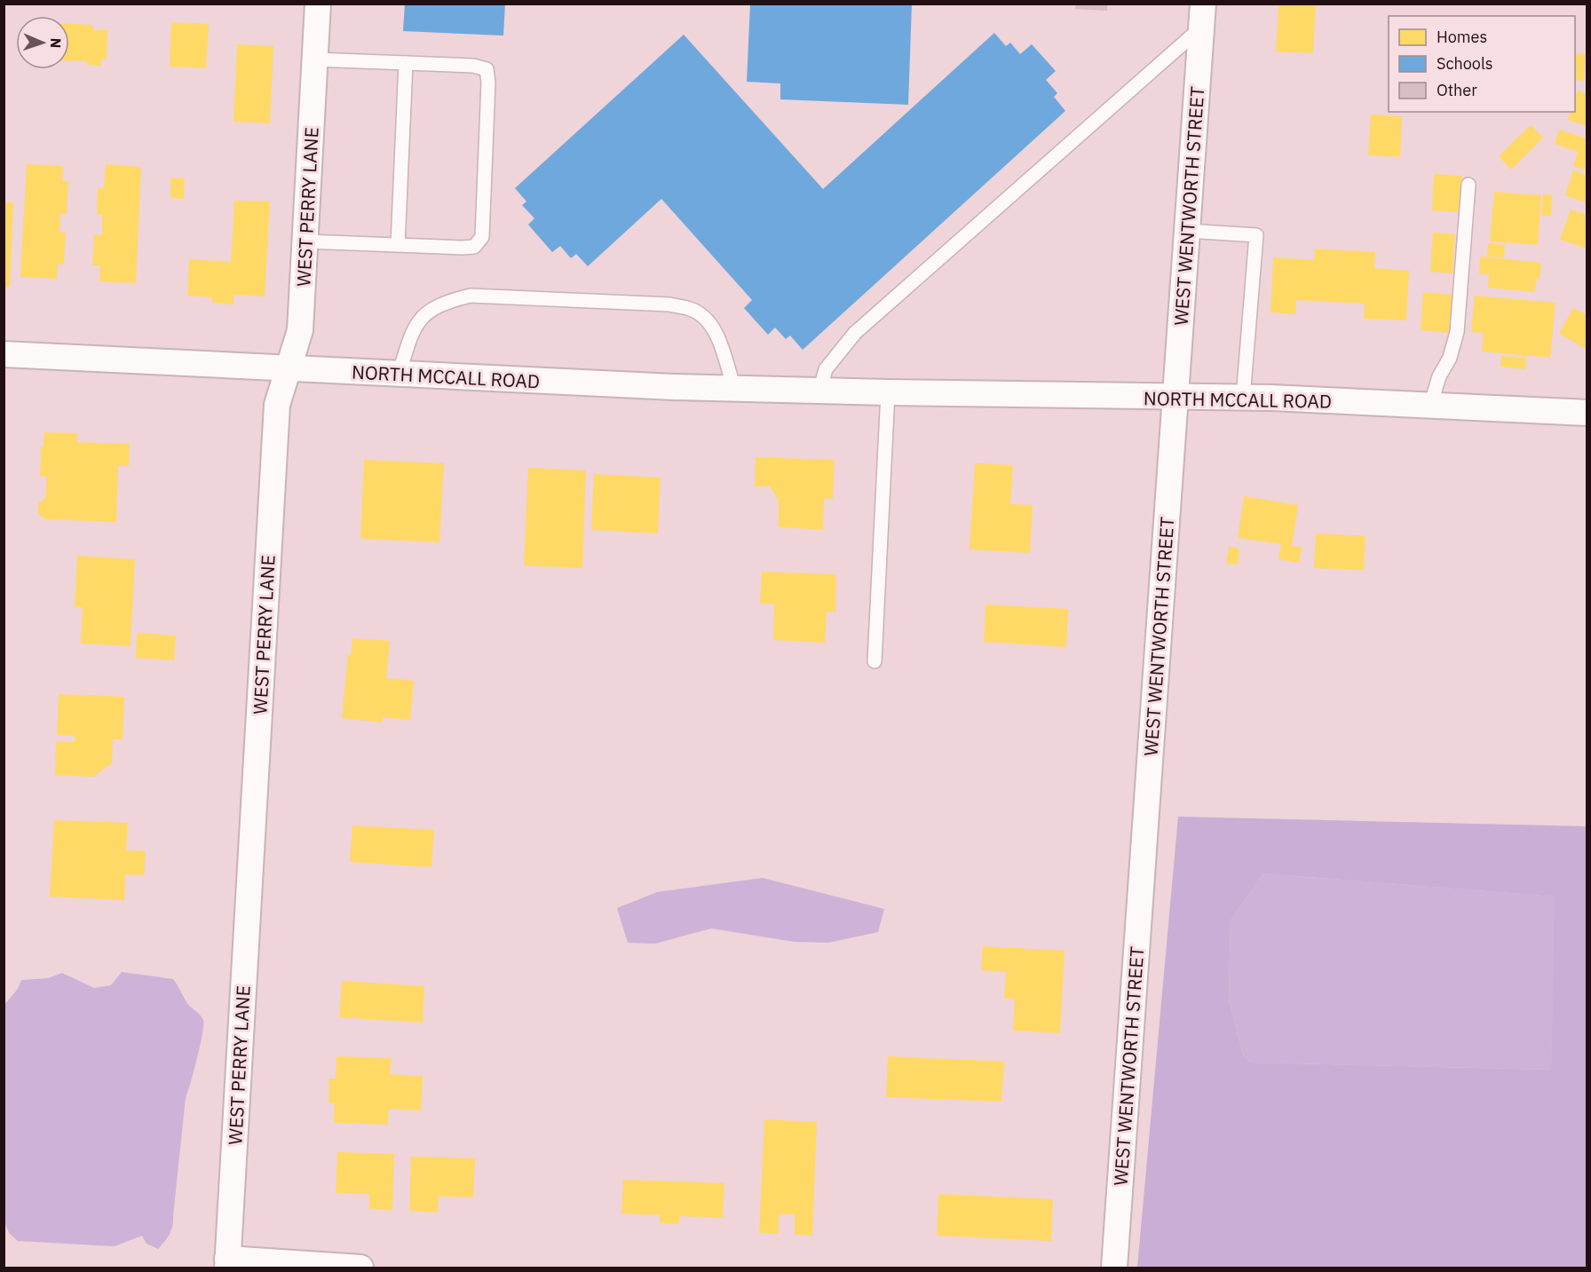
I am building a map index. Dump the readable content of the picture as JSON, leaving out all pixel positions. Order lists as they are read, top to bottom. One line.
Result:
{"streets":{"street":["WEST WENTWORTH STREET","WEST PERRY LANE","NORTH MCCALL ROAD"]},"crossings":[["WEST WENTWORTH STREET","NORTH MCCALL ROAD"],["WEST PERRY LANE","NORTH MCCALL ROAD"]],"legend":["Homes","Schools","Other"],"north":"right"}
